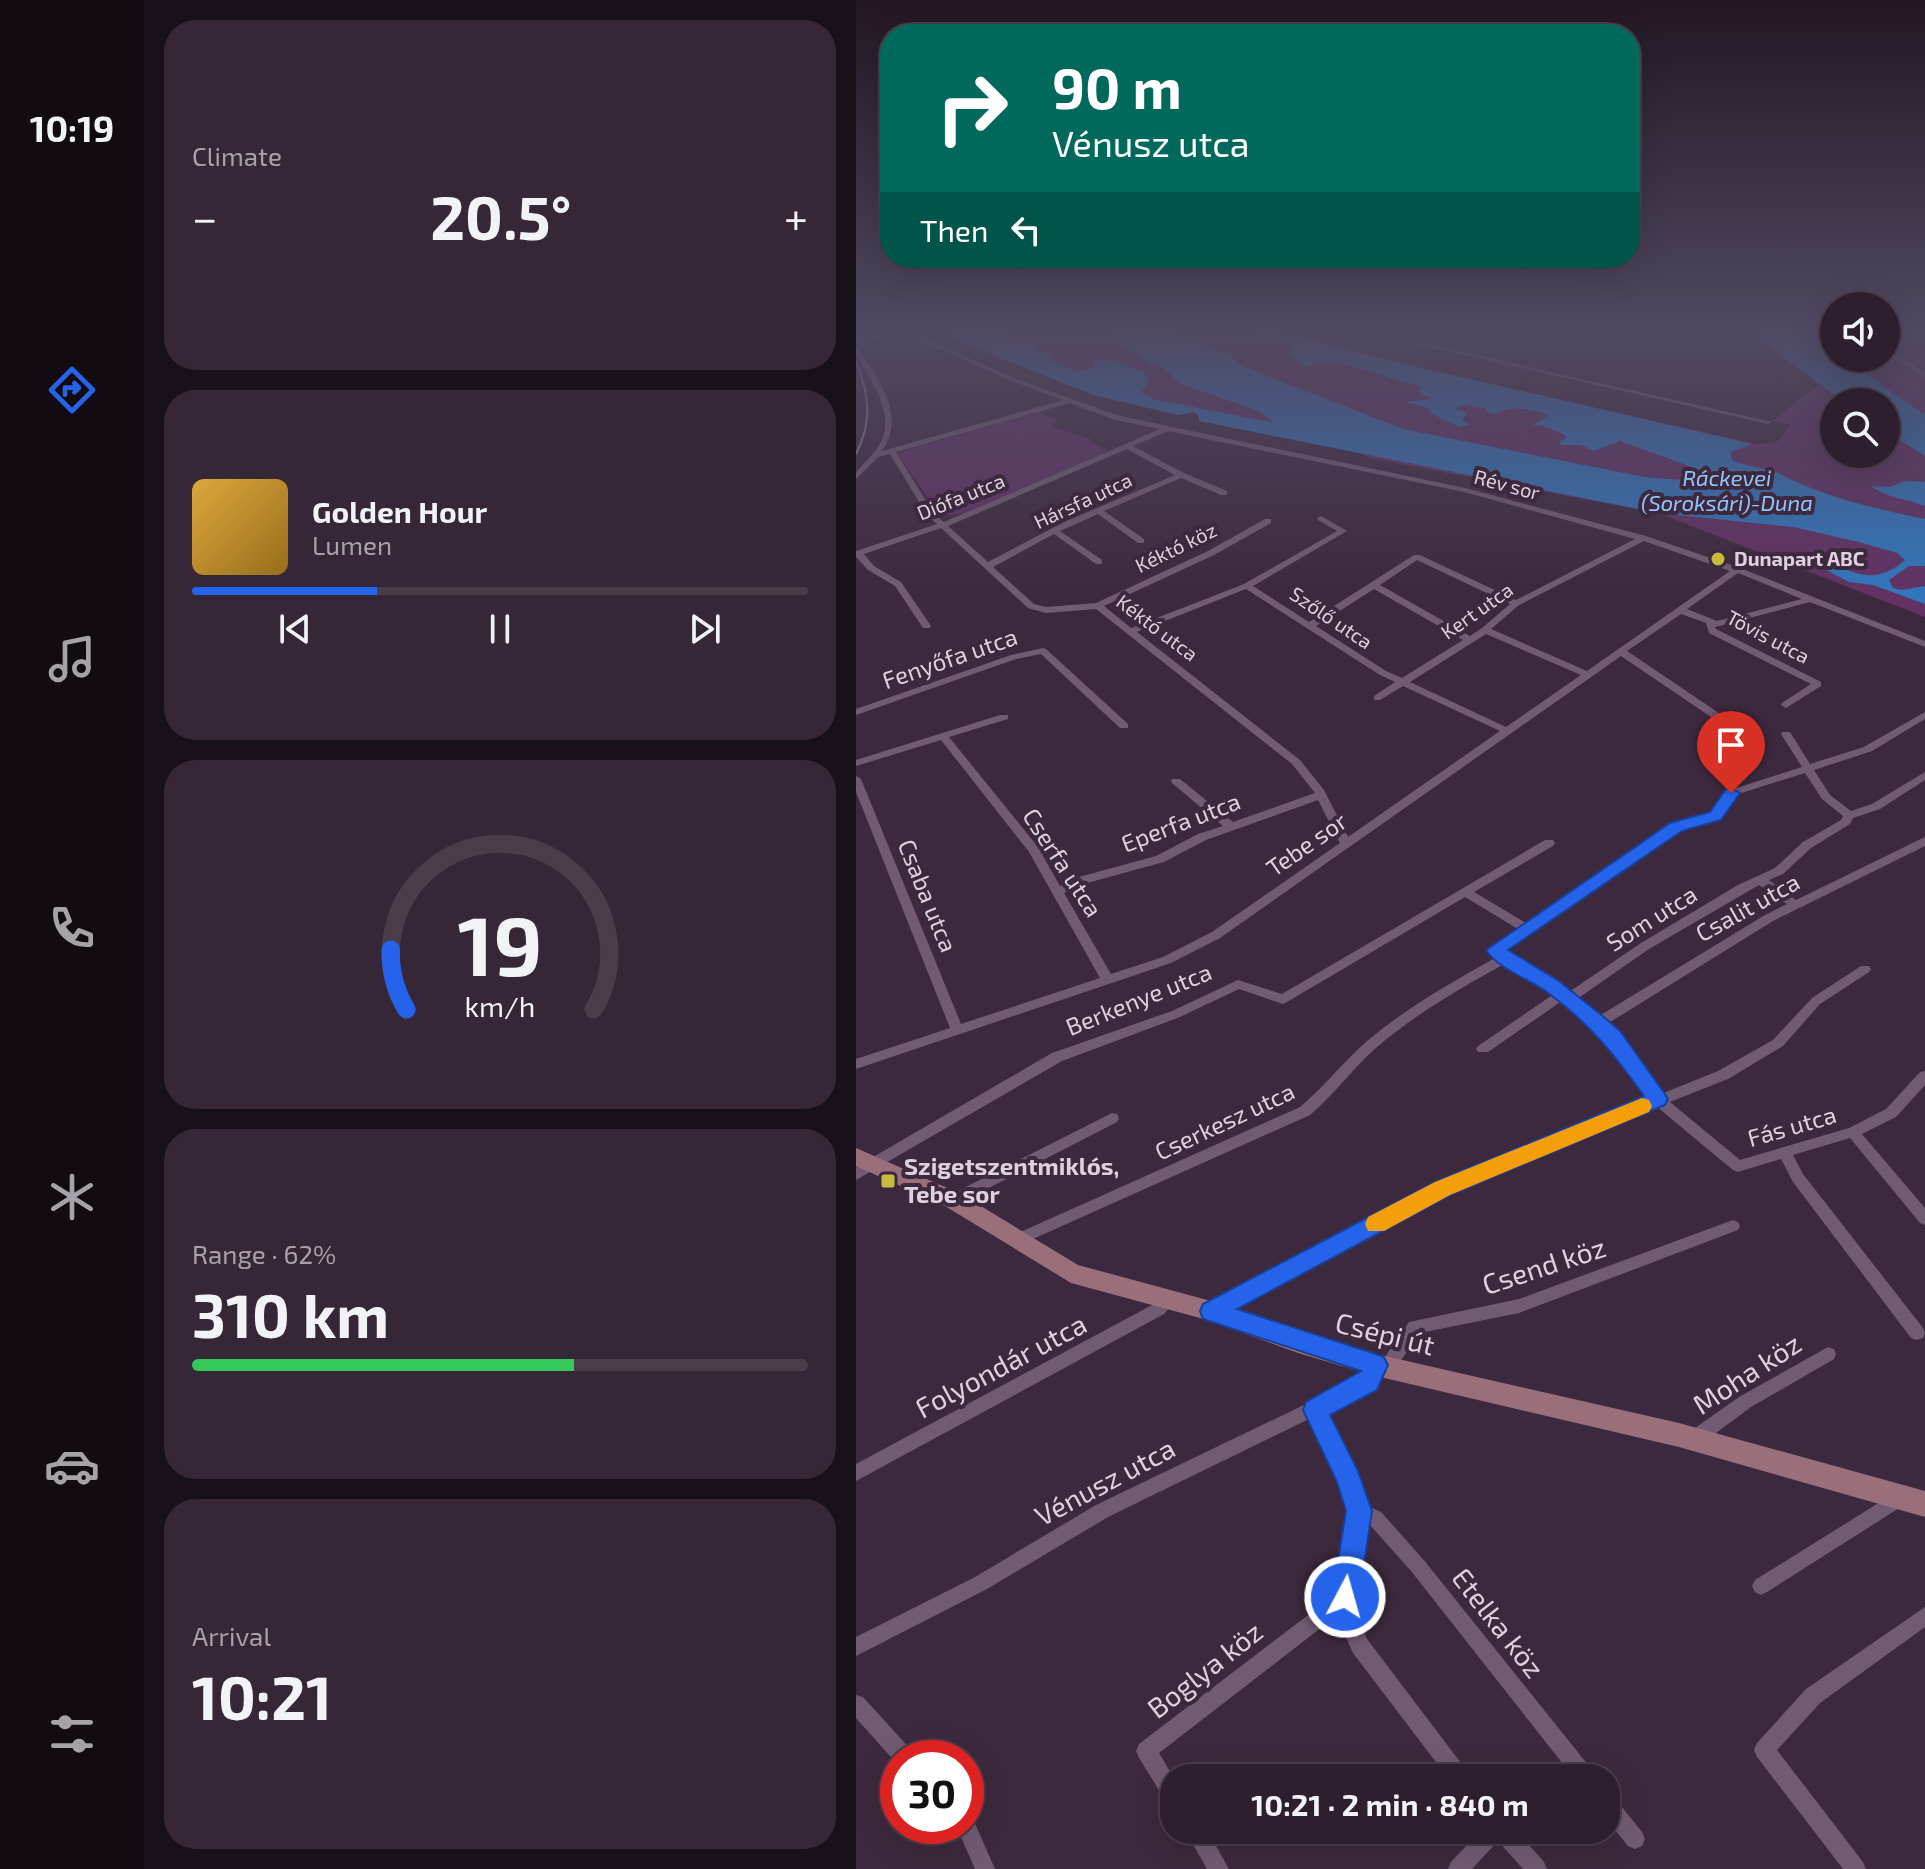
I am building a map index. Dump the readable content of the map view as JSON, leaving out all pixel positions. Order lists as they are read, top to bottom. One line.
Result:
{"streets":{"street":["Rév sor","Diófa utca","Hársfa utca","Kéktó köz","Kert utca","Szőlő utca","Kéktó utca","Tövis utca","Fenyőfa utca","Eperfa utca","Tebe sor","Cserfa utca","Csaba utca","Csalit utca","Som utca","Berkenye utca","Cserkesz utca","Fás utca","Csend köz","Csépi út","Folyondár utca","Moha köz","Vénusz utca","Etelka köz","Boglya köz"]},"crossings":[["Rév sor","Diófa utca"],["Rév sor","Kert utca"],["Rév sor","Tövis utca"],["Rév sor","Tebe sor"],["Diófa utca","Hársfa utca"],["Diófa utca","Kéktó utca"],["Hársfa utca","Kéktó utca"],["Kéktó köz","Kéktó utca"],["Kert utca","Szőlő utca"],["Szőlő utca","Tebe sor"],["Kéktó utca","Eperfa utca"],["Kéktó utca","Tebe sor"],["Tövis utca","Tebe sor"],["Eperfa utca","Cserfa utca"],["Tebe sor","Cserfa utca"],["Tebe sor","Csaba utca"],["Csalit utca","Fás utca"],["Som utca","Fás utca"],["Berkenye utca","Csépi út"],["Cserkesz utca","Fás utca"],["Cserkesz utca","Csépi út"],["Csend köz","Csépi út"],["Csend köz","Vénusz utca"],["Csépi út","Folyondár utca"],["Csépi út","Moha köz"],["Csépi út","Vénusz utca"]],"water":["Ráckevei (Soroksári)-Duna"],"places":{"other":["Dunapart ABC"],"transit":["Szigetszentmiklós, Tebe sor"]},"page":{"tabs":"10:19","tile":["Climate",["Range · 62%","310 km"],["Arrival","10:21"]],"turn":["90 m","Vénusz utca"],"heat":["−","20.5°","+"],"then":"Then","song":["Golden Hour","Lumen"],"limit":"30","trip":"10:21 · 2 min · 840 m","gauge":["19","km/h"]}}
